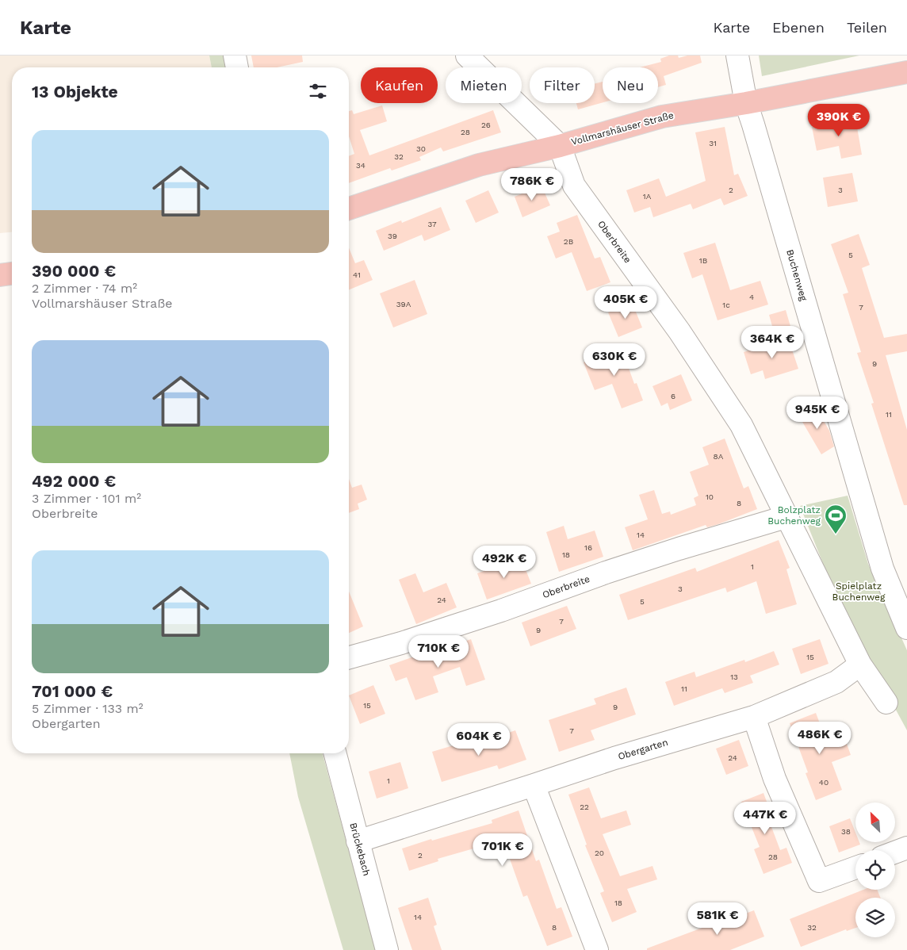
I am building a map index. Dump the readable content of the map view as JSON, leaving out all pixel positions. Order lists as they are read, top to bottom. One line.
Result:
{"streets":{"main road":["Vollmarshäuser Straße"],"street":["Oberbreite","Buchenweg","Obergarten","Brückebach"]},"crossings":[["Vollmarshäuser Straße","Oberbreite"],["Vollmarshäuser Straße","Buchenweg"],["Oberbreite","Obergarten"],["Obergarten","Brückebach"]],"parks":["Spielplatz Buchenweg"],"places":{"sports":["Bolzplatz Buchenweg"]},"house_numbers":["26","28","31","30","32","34","2","3","1A","37","39","2B","5","1B","41","4","39A","1c","7","9","6","11","8A","10","8","14","16","18","1","3","24","5","7","9","15","13","11","15","9","7","24","1","40","22","38","20","2","28","18","14","8","32"],"north":"top left","page":{"header":"Karte","nav":["Karte","Ebenen","Teilen"],"chip":["Kaufen","Mieten","Filter","Neu"],"heading":"13 Objekte","price":["390K €","786K €","405K €","364K €","630K €","945K €","492K €","710K €","486K €","604K €","447K €","701K €","581K €"],"list":[{"name":"390 000 €","note":"2 Zimmer · 74 m² · Vollmarshäuser Straße"},{"name":"492 000 €","note":"3 Zimmer · 101 m² · Oberbreite"},{"name":"701 000 €","note":"5 Zimmer · 133 m² · Obergarten"}]}}
